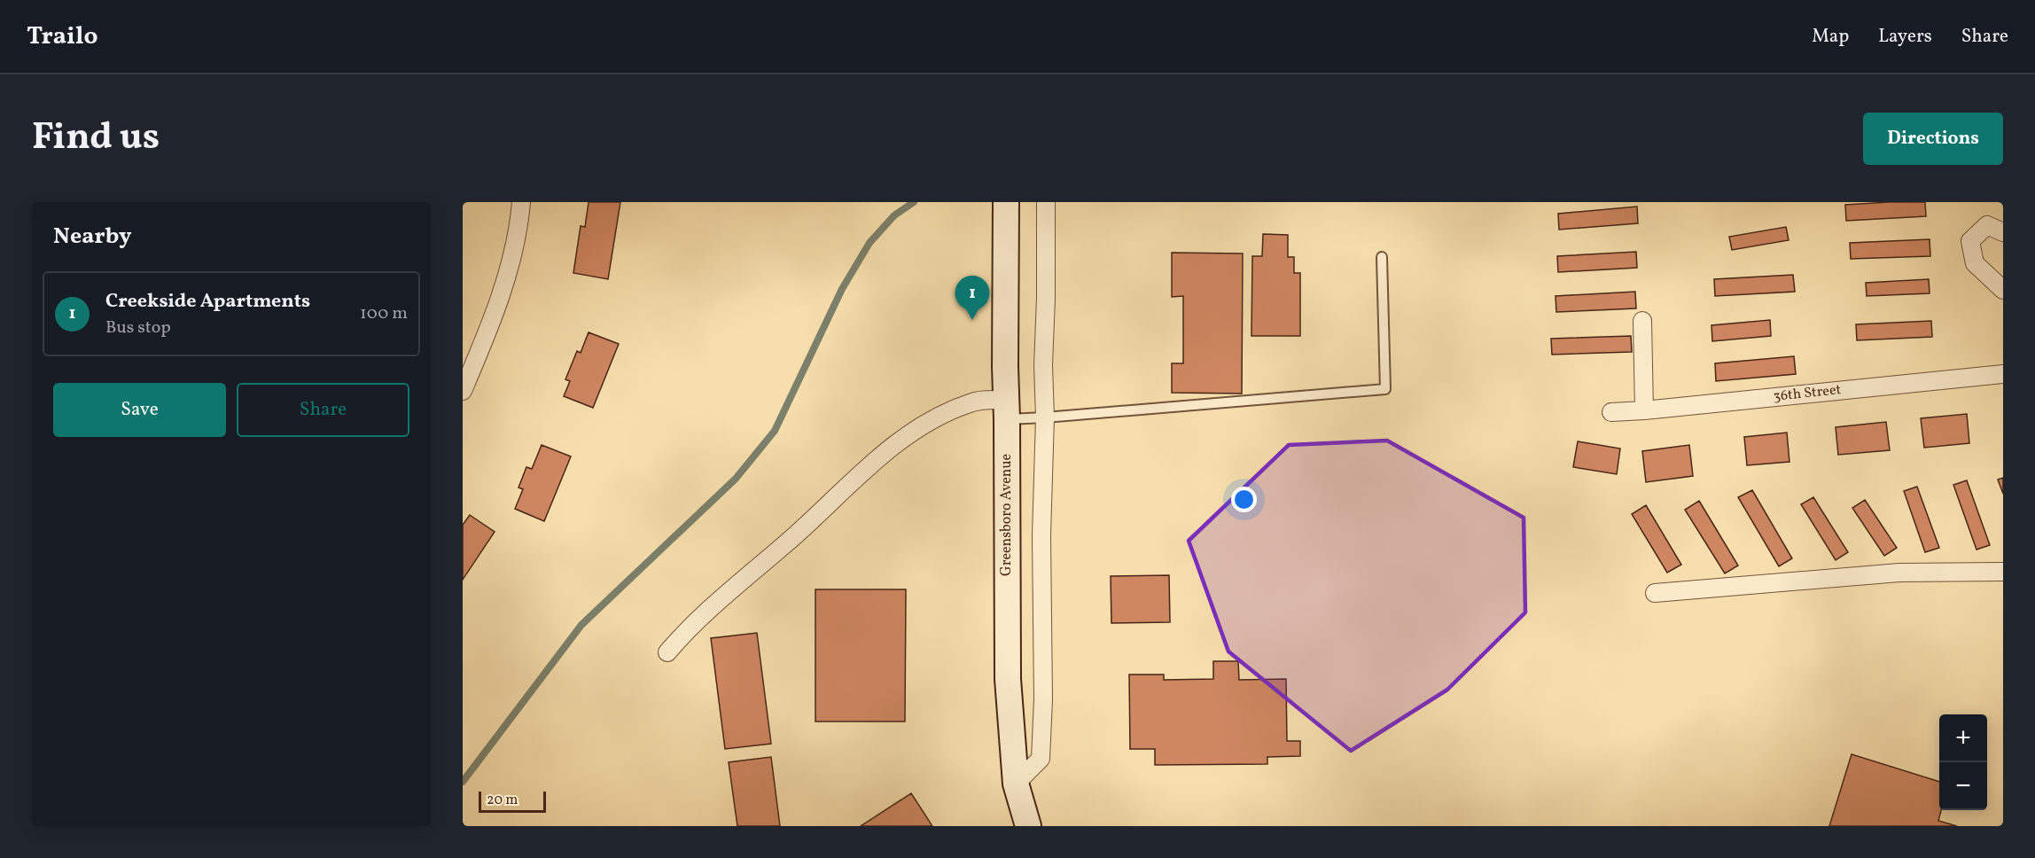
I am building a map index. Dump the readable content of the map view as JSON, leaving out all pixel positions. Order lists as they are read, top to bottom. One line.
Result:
{"streets":{"main road":["Greensboro Avenue"],"street":["36th Street"]},"scale_bar":"20 m","page":{"header":"Trailo","nav":["Map","Layers","Share"],"title":"Find us","buttons":["Directions",["Save","Share"]],"heading":"Nearby","list":[{"mark":"1","name":"Creekside Apartments","note":"Bus stop","value":"100 m"}],"pins":"1","map_buttons":["+","−"],"scale":"20 m"}}
